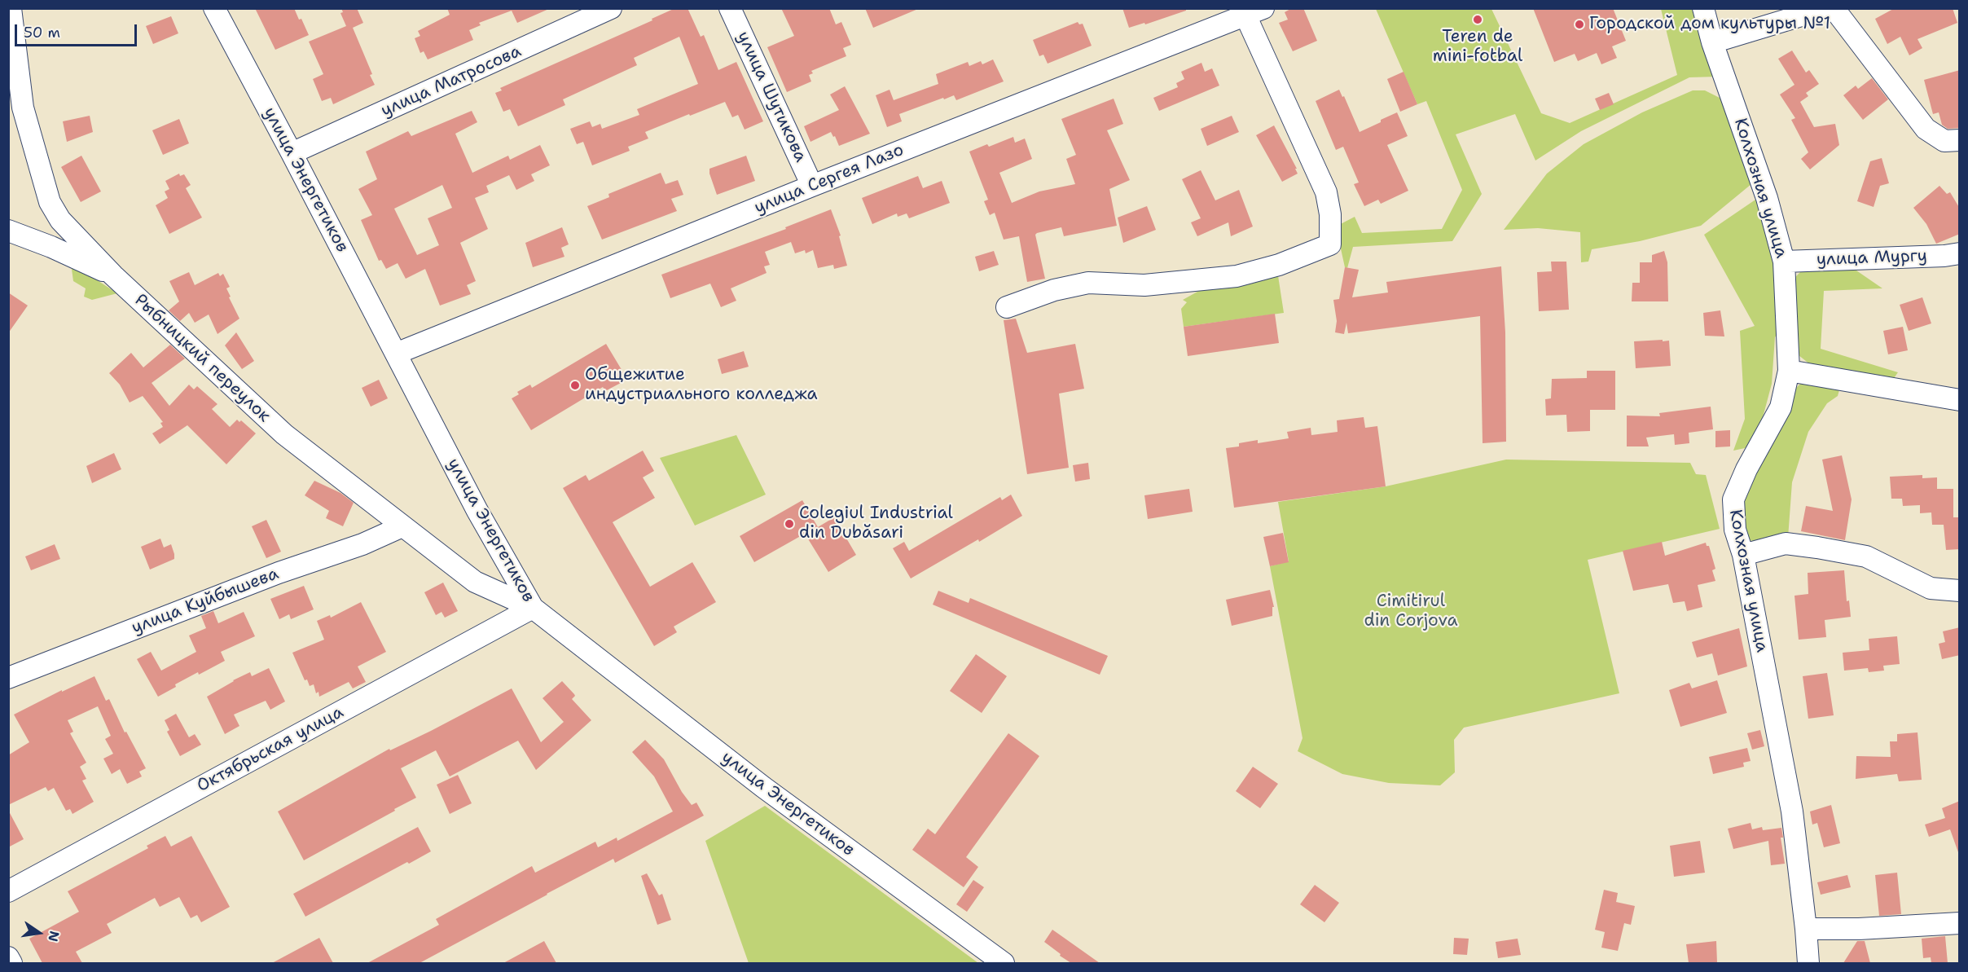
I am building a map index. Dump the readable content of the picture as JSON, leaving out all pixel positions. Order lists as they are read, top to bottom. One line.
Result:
{"streets":{"street":["улица Матросова","улица Шутикова","улица Сергея Лазо","улица Энергетиков","Колхозная улица","улица Мургу","Рыбницкий переулок","улица Куйбышева","Октябрьская улица"]},"crossings":[["улица Матросова","улица Энергетиков"],["улица Шутикова","улица Сергея Лазо"],["улица Сергея Лазо","улица Энергетиков"],["улица Энергетиков","Рыбницкий переулок"],["улица Энергетиков","Октябрьская улица"],["Колхозная улица","улица Мургу"],["Рыбницкий переулок","улица Куйбышева"],["Рыбницкий переулок","Октябрьская улица"]],"parks":["Cimitirul din Corjova"],"places":["Teren de mini-fotbal","Городской дом культуры №1","Общежитие индустриального колледжа","Colegiul Industrial din Dubăsari"],"scale_bar":"50 m","north":"right"}
